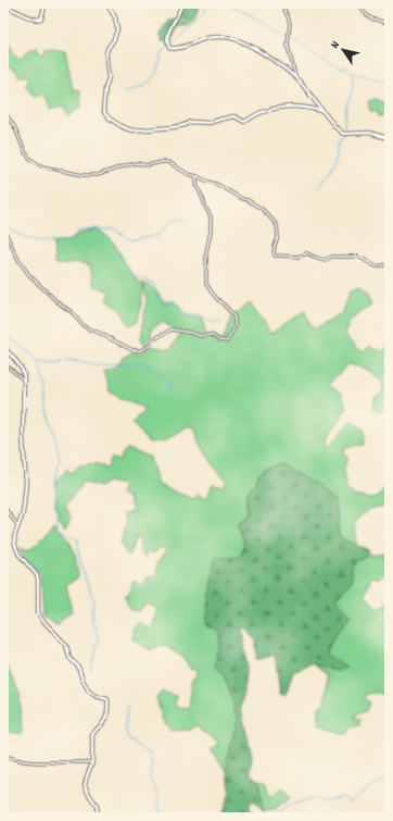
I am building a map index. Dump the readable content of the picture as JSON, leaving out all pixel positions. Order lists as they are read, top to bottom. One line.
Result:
{"north":"top left"}
